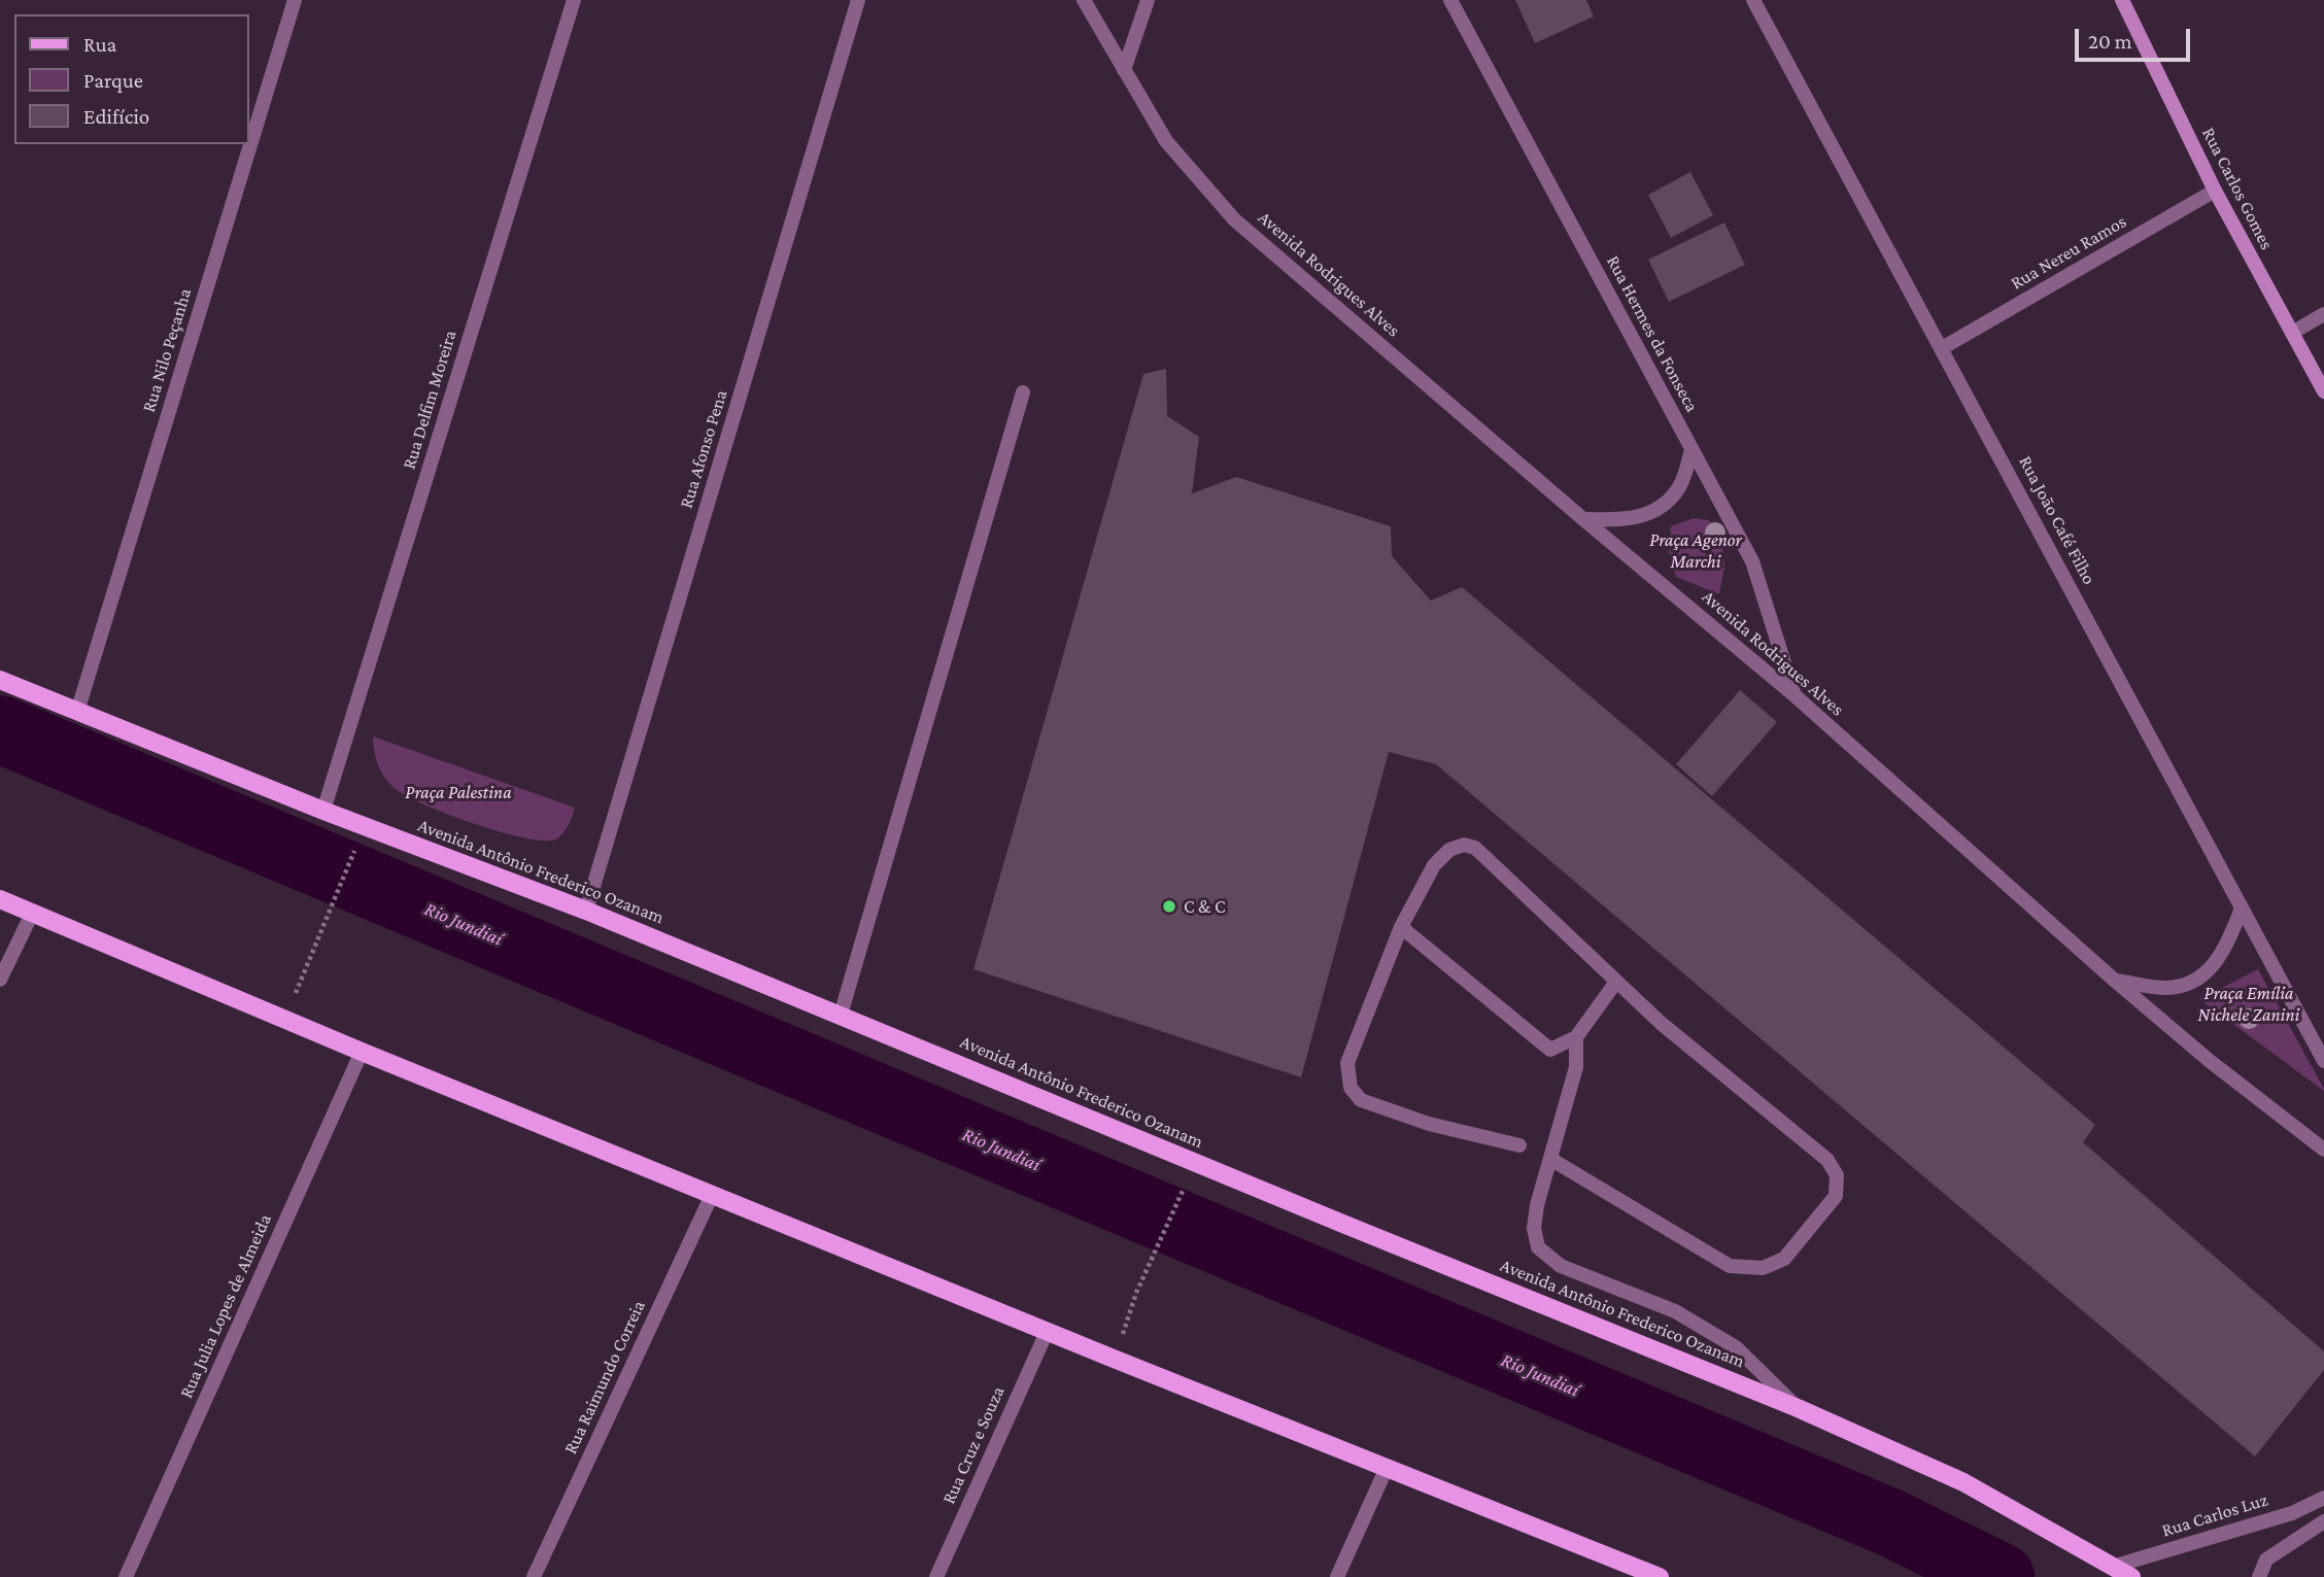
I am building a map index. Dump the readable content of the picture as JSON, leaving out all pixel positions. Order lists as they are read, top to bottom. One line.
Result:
{"streets":{"main road":["Rua Carlos Gomes","Avenida Antônio Frederico Ozanam"],"street":["Rua Nereu Ramos","Avenida Rodrigues Alves","Rua Hermes da Fonseca","Rua Nilo Peçanha","Rua Delfim Moreira","Rua Afonso Pena","Rua João Café Filho","Rua Julia Lopes de Almeida","Rua Raimundo Correia","Rua Cruz e Souza","Rua Carlos Luz"]},"crossings":[["Rua Carlos Gomes","Rua Nereu Ramos"],["Rua Nereu Ramos","Rua João Café Filho"],["Avenida Rodrigues Alves","Rua Hermes da Fonseca"],["Rua Nilo Peçanha","Avenida Antônio Frederico Ozanam"],["Rua Delfim Moreira","Avenida Antônio Frederico Ozanam"],["Rua Afonso Pena","Avenida Antônio Frederico Ozanam"],["Avenida Antônio Frederico Ozanam","Rua Carlos Luz"]],"water":["Rio Jundiaí"],"parks":["Praça Agenor Marchi","Praça Palestina","Praça Emília Nichele Zanini"],"places":["C & C"],"legend":["Rua","Parque","Edifício"],"scale_bar":"20 m"}
